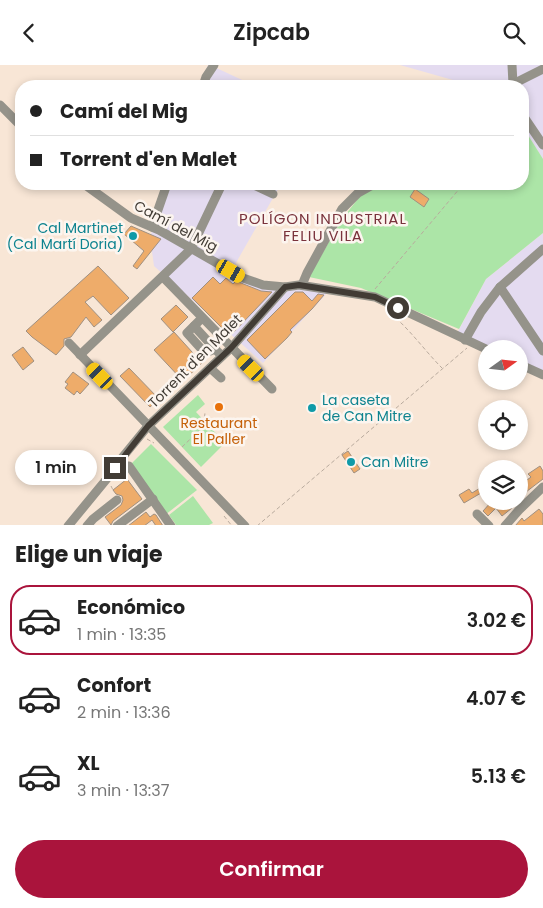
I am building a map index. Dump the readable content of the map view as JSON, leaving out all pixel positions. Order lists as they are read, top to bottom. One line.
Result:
{"streets":{"street":["Camí del Mig","Torrent d'en Malet"]},"crossings":[["Camí del Mig","Torrent d'en Malet"]],"districts":["POLÍGON INDUSTRIAL FELIU VILA"],"places":["Cal Martinet (Cal Martí Doria)","Restaurant El Paller","La caseta de Can Mitre","Can Mitre"],"north":"right","page":{"header":"Zipcab","banner":["Camí del Mig","Torrent d'en Malet"],"bubble":"1 min","heading":"Elige un viaje","list":[{"name":"Económico","note":"1 min · 13:35","value":"3.02 €"},{"name":"Confort","note":"2 min · 13:36","value":"4.07 €"},{"name":"XL","note":"3 min · 13:37","value":"5.13 €"}],"buttons":"Confirmar"}}
